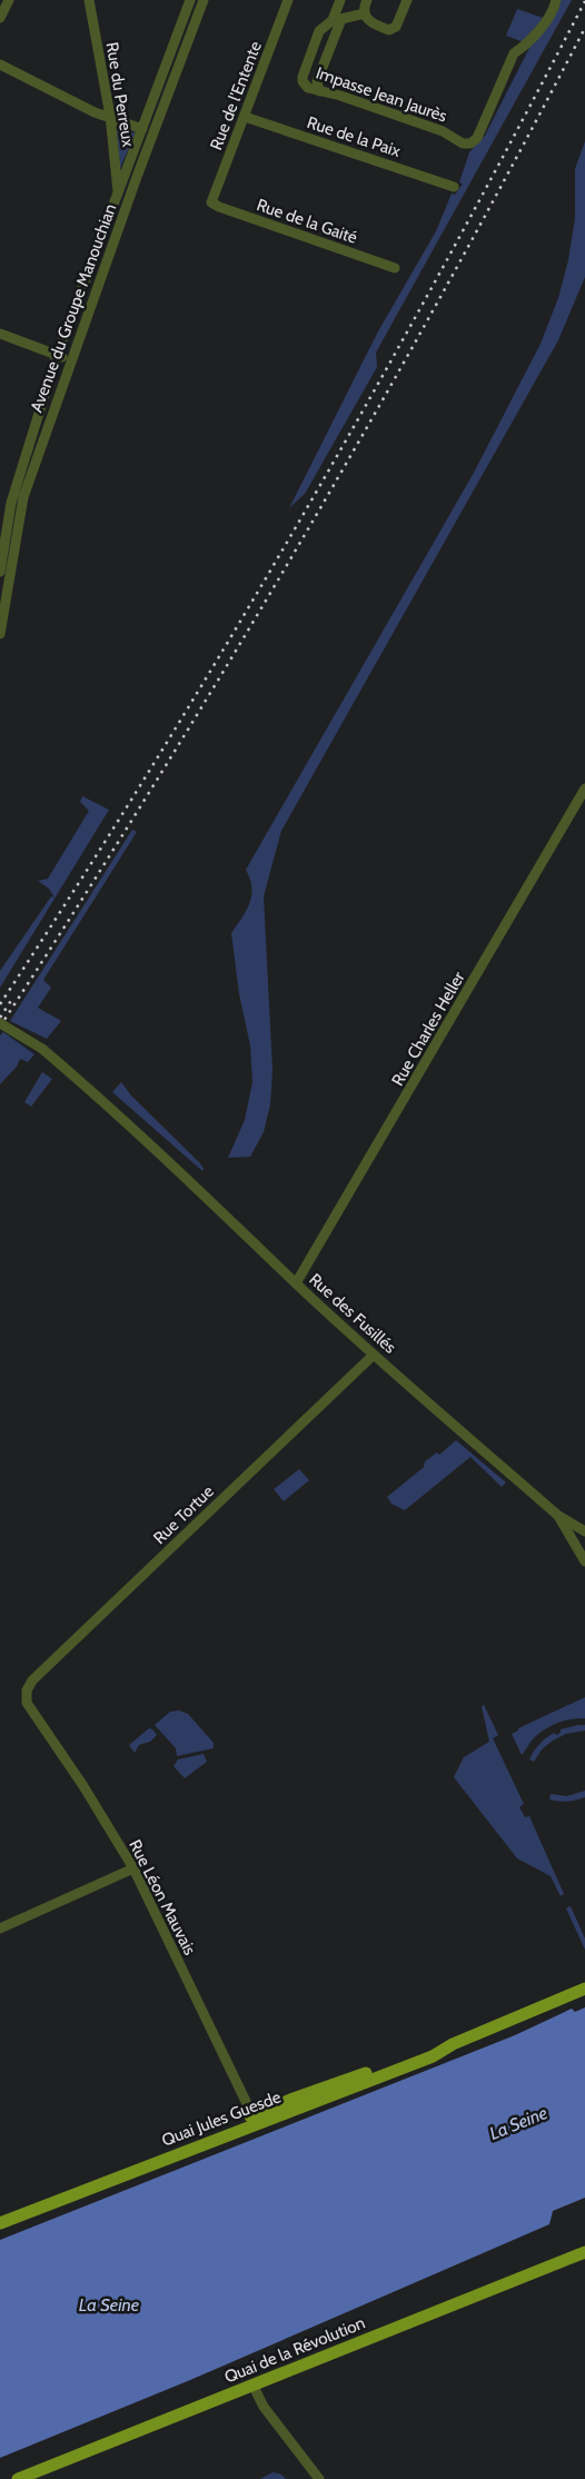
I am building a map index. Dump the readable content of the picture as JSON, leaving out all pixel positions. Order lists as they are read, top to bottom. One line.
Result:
{"streets":{"main road":["Quai Jules Guesde","Quai de la Révolution"],"street":["Rue du Perreux","Impasse Jean Jaurès","Rue de l'Entente","Rue de la Paix","Rue de la Gaité","Avenue du Groupe Manouchian","Rue Charles Heller","Rue des Fusillés","Rue Tortue","Rue Léon Mauvais"]},"crossings":[["Rue du Perreux","Avenue du Groupe Manouchian"],["Rue de l'Entente","Rue de la Paix"],["Rue de l'Entente","Rue de la Gaité"],["Rue Charles Heller","Rue des Fusillés"],["Rue des Fusillés","Rue Tortue"],["Rue Tortue","Rue Léon Mauvais"],["Rue Léon Mauvais","Quai Jules Guesde"]],"water":["La Seine"]}
